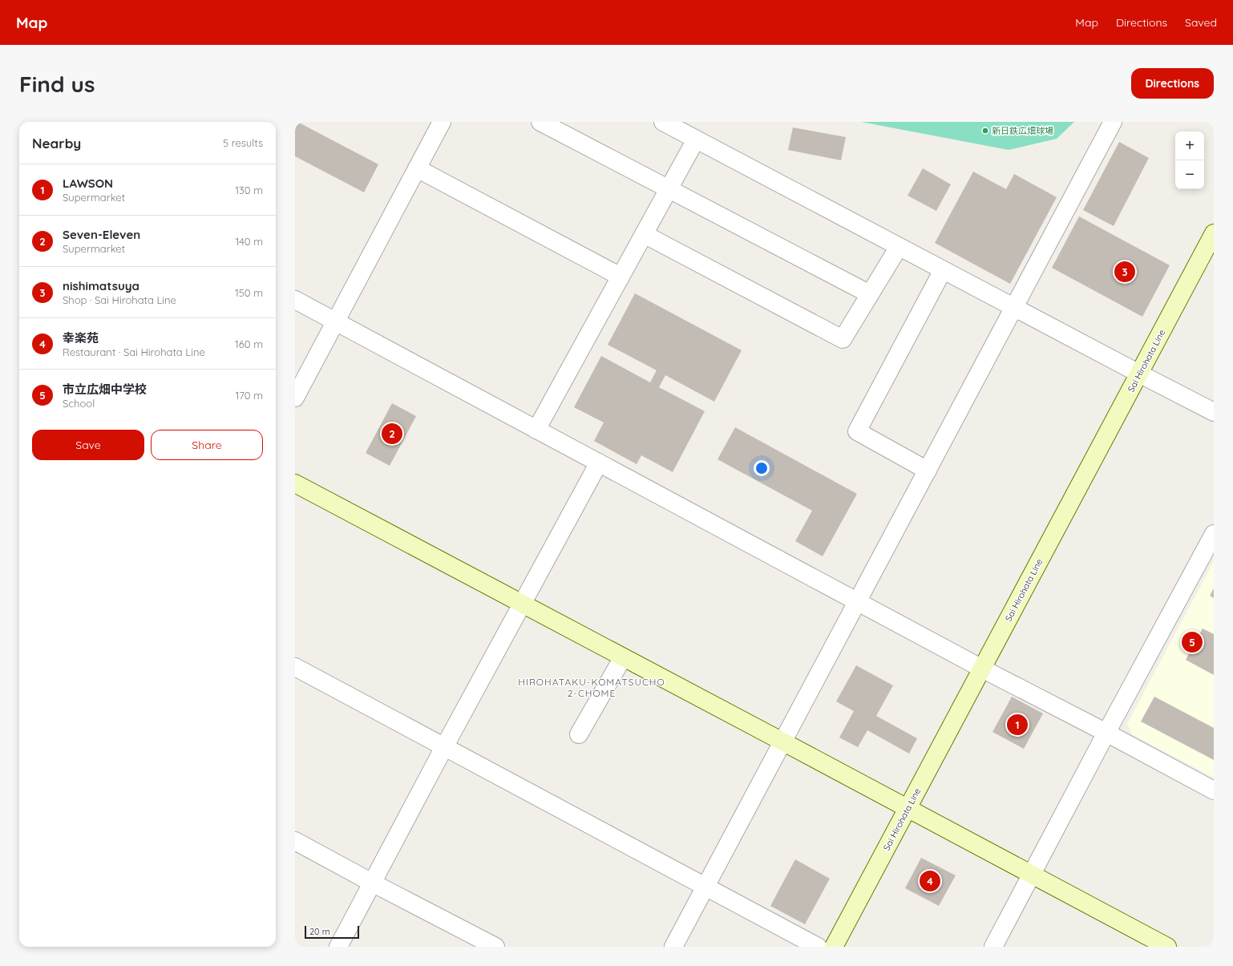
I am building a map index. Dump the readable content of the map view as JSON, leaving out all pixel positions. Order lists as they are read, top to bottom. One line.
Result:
{"streets":{"street":["Sai Hirohata Line"]},"districts":["HIROHATAKU-KOMATSUCHO 2-CHOME"],"places":["新日鉄広畑球場"],"scale_bar":"20 m","page":{"header":"Map","nav":["Map","Directions","Saved"],"buttons":["Directions",["Save","Share"]],"title":"Find us","heading":["Nearby","5 results"],"map_buttons":["+","−"],"list":[{"mark":"1","name":"LAWSON","note":"Supermarket","value":"130 m"},{"mark":"2","name":"Seven-Eleven","note":"Supermarket","value":"140 m"},{"mark":"3","name":"nishimatsuya","note":"Shop · Sai Hirohata Line","value":"150 m"},{"mark":"4","name":"幸楽苑","note":"Restaurant · Sai Hirohata Line","value":"160 m"},{"mark":"5","name":"市立広畑中学校","note":"School","value":"170 m"}],"pins":["3","2","5","1","4"],"scale":"20 m"}}
